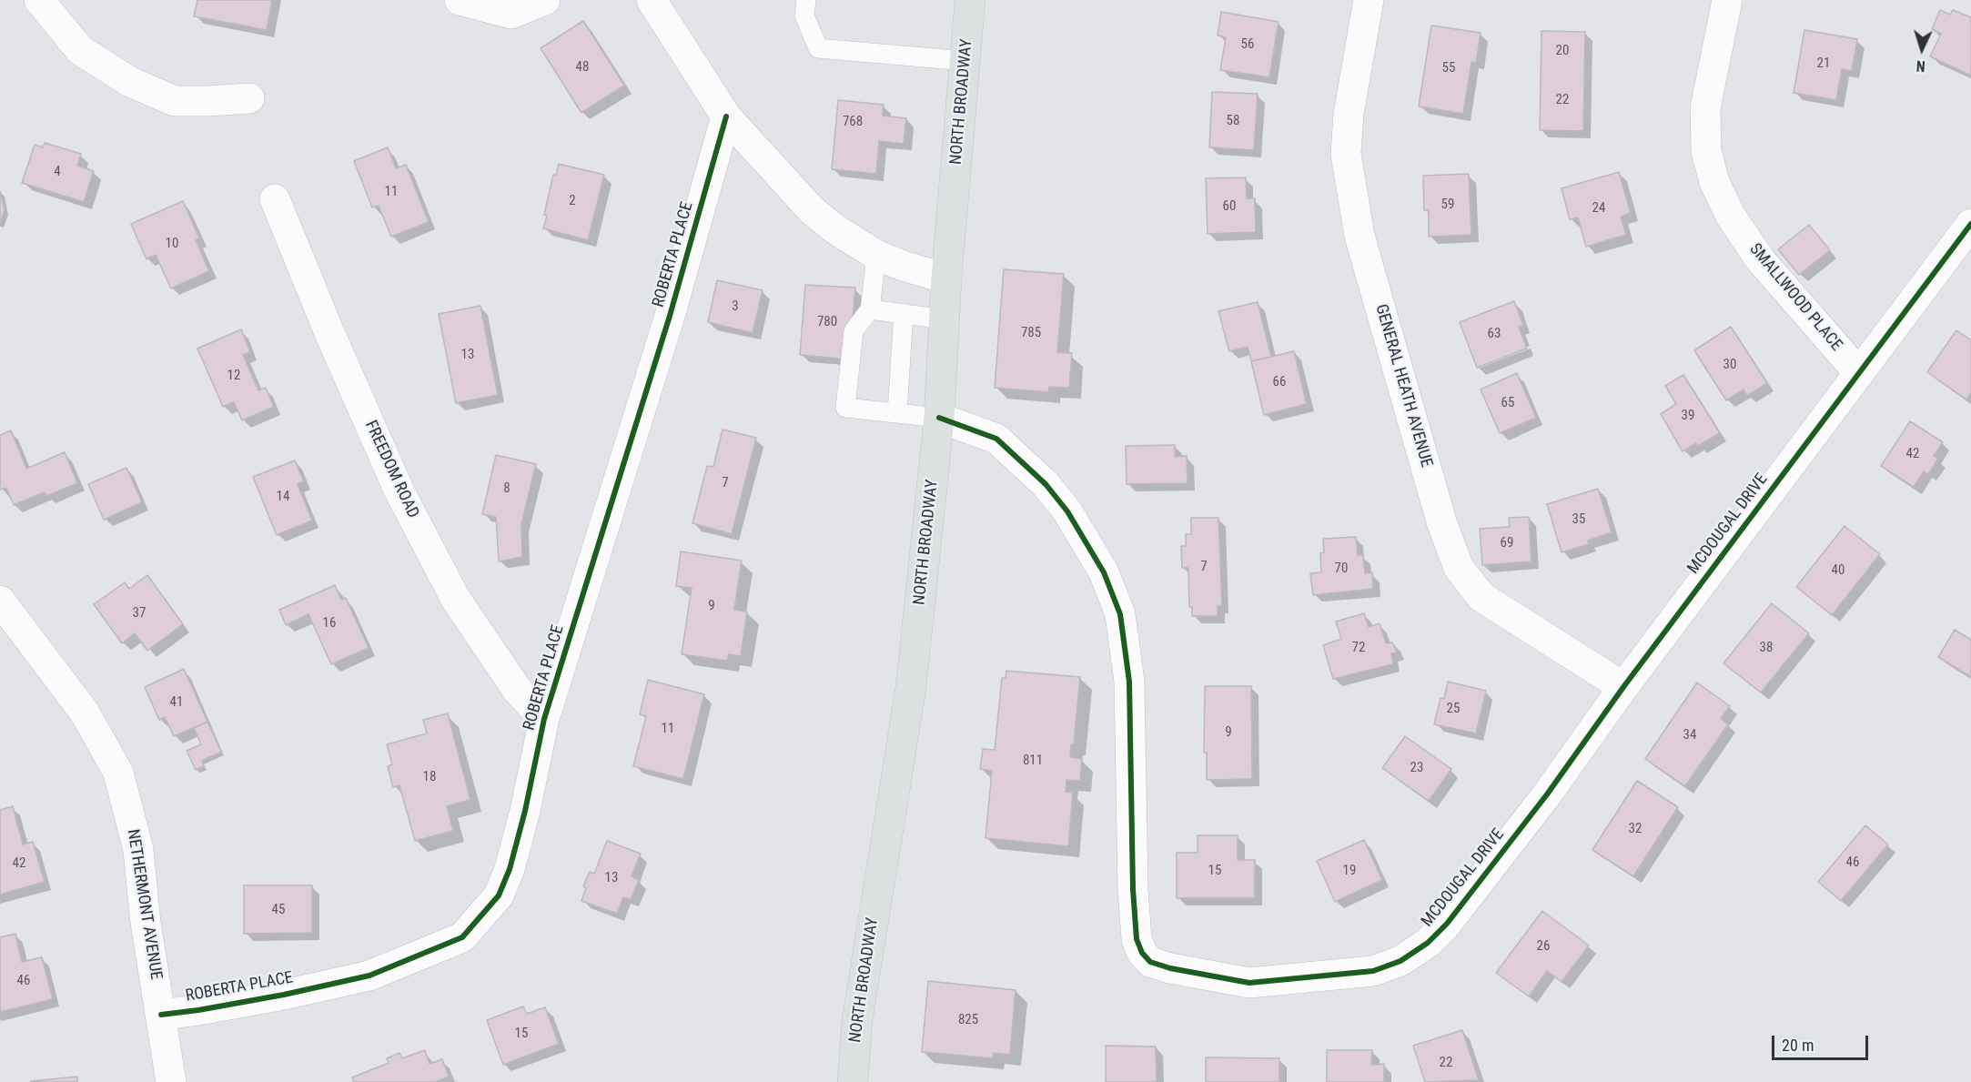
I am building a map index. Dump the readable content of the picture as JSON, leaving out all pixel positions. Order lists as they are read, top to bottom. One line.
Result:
{"streets":{"main road":["NORTH BROADWAY"],"street":["ROBERTA PLACE","SMALLWOOD PLACE","GENERAL HEATH AVENUE","FREEDOM ROAD","MCDOUGAL DRIVE","NETHERMONT AVENUE"]},"crossings":[["NORTH BROADWAY","MCDOUGAL DRIVE"],["ROBERTA PLACE","FREEDOM ROAD"],["ROBERTA PLACE","NETHERMONT AVENUE"],["SMALLWOOD PLACE","MCDOUGAL DRIVE"],["GENERAL HEATH AVENUE","MCDOUGAL DRIVE"]],"house_numbers":["56","20","21","48","55","22","58","768","4","11","2","59","60","24","10","3","780","785","63","13","30","12","66","65","39","42","7","8","14","35","69","7","70","40","9","37","16","72","38","41","25","11","9","34","811","23","18","32","46","42","15","19","13","45","26","46","825","15","22"],"scale_bar":"20 m","north":"bottom"}
